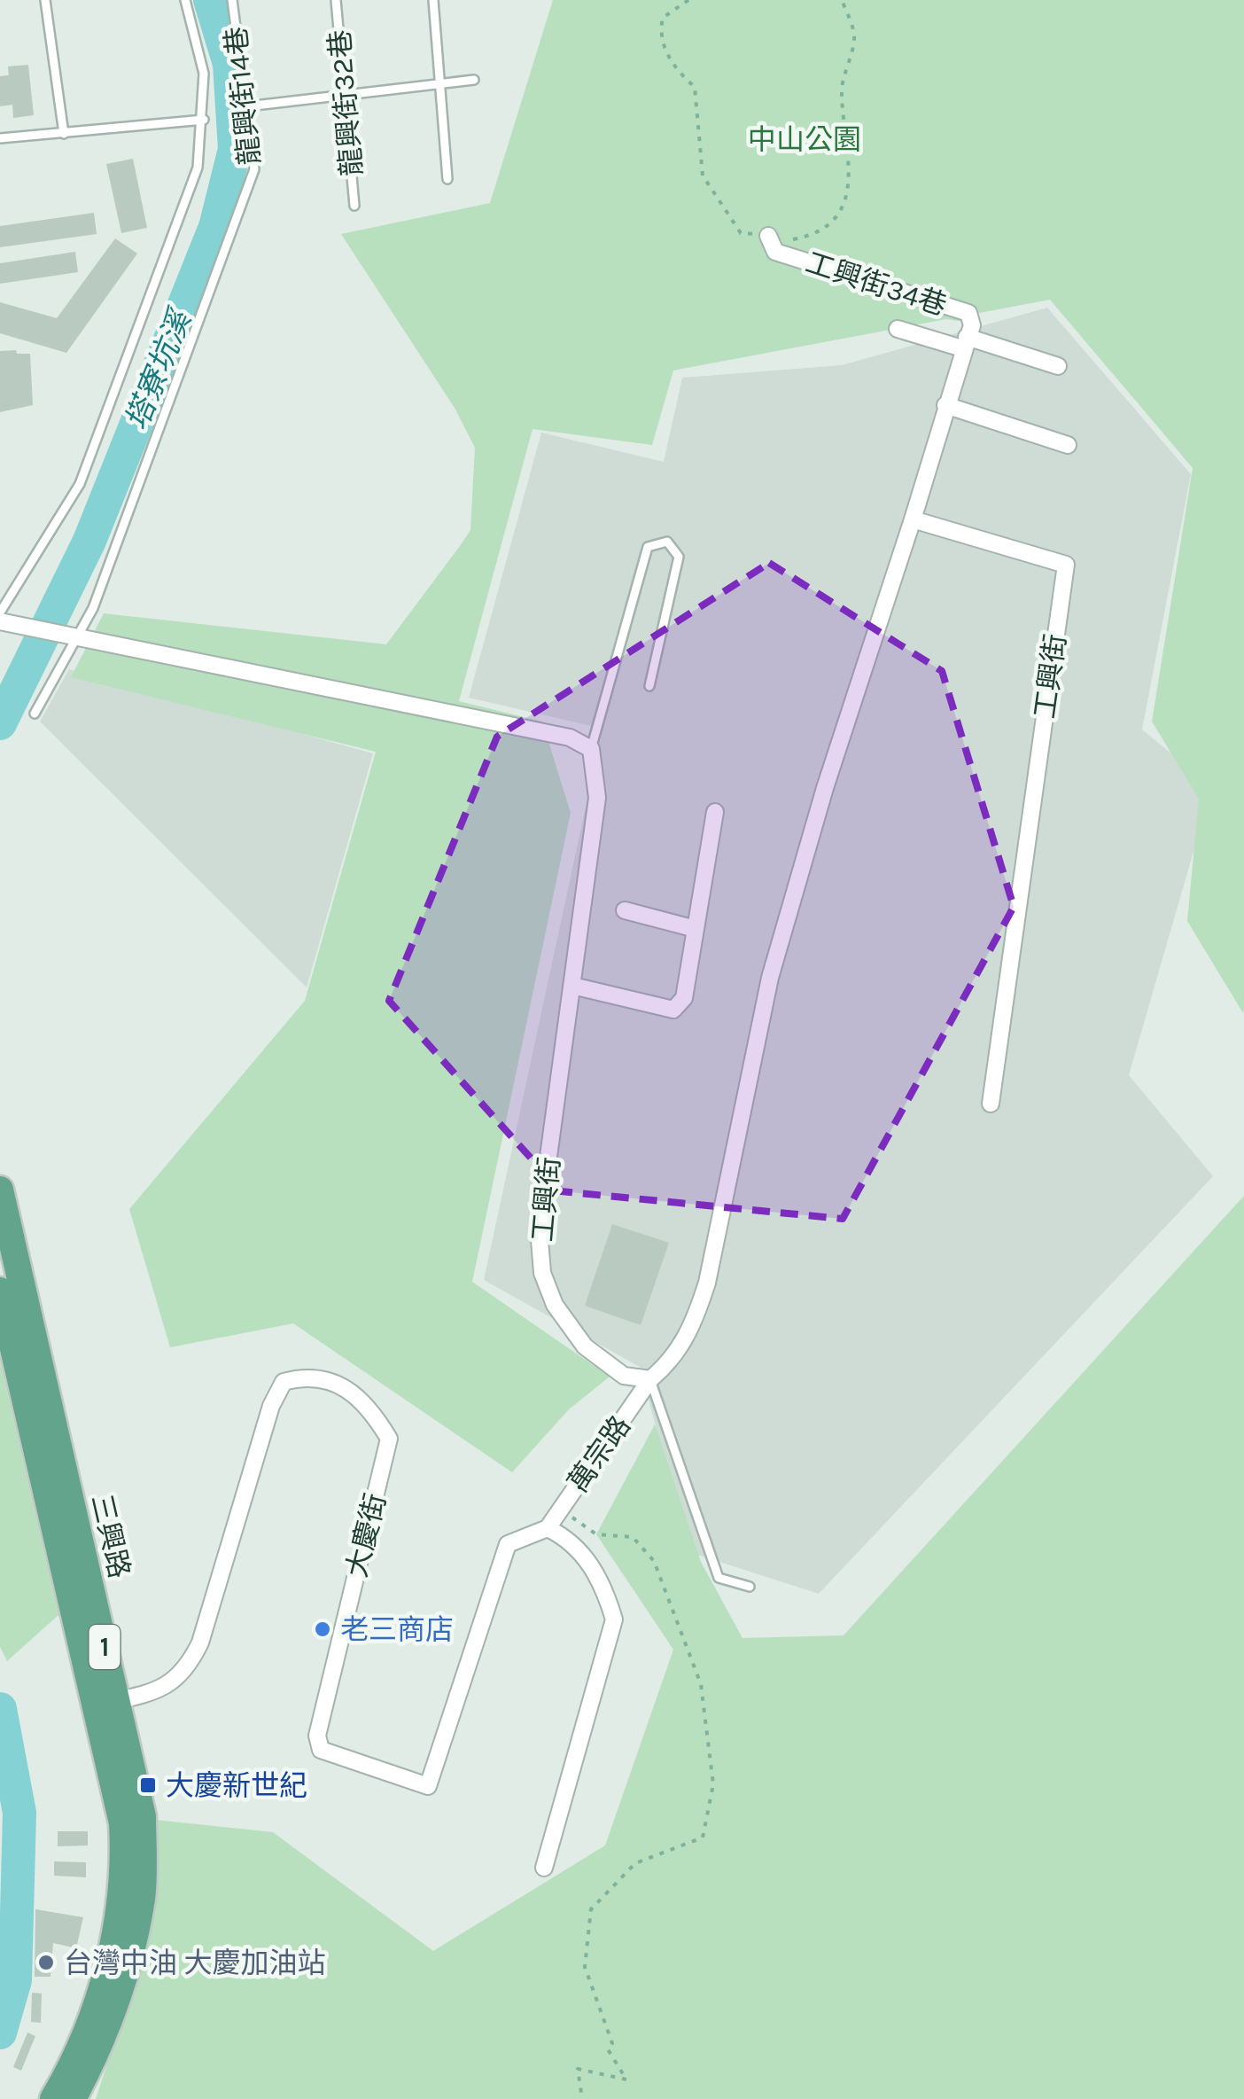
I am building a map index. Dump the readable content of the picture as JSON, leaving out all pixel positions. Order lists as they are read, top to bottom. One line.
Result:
{"streets":{"main road":["三興路","1"],"street":["工興街34巷","工興街","萬宗路","大慶街"],"lane":["龍興街14巷","龍興街32巷"]},"crossings":[["工興街","萬宗路"],["萬宗路","大慶街"],["大慶街","三興路"]],"water":["塔寮坑溪"],"parks":["中山公園"],"places":{"other":["老三商店","台灣中油 大慶加油站"],"transit":["大慶新世紀"]}}
